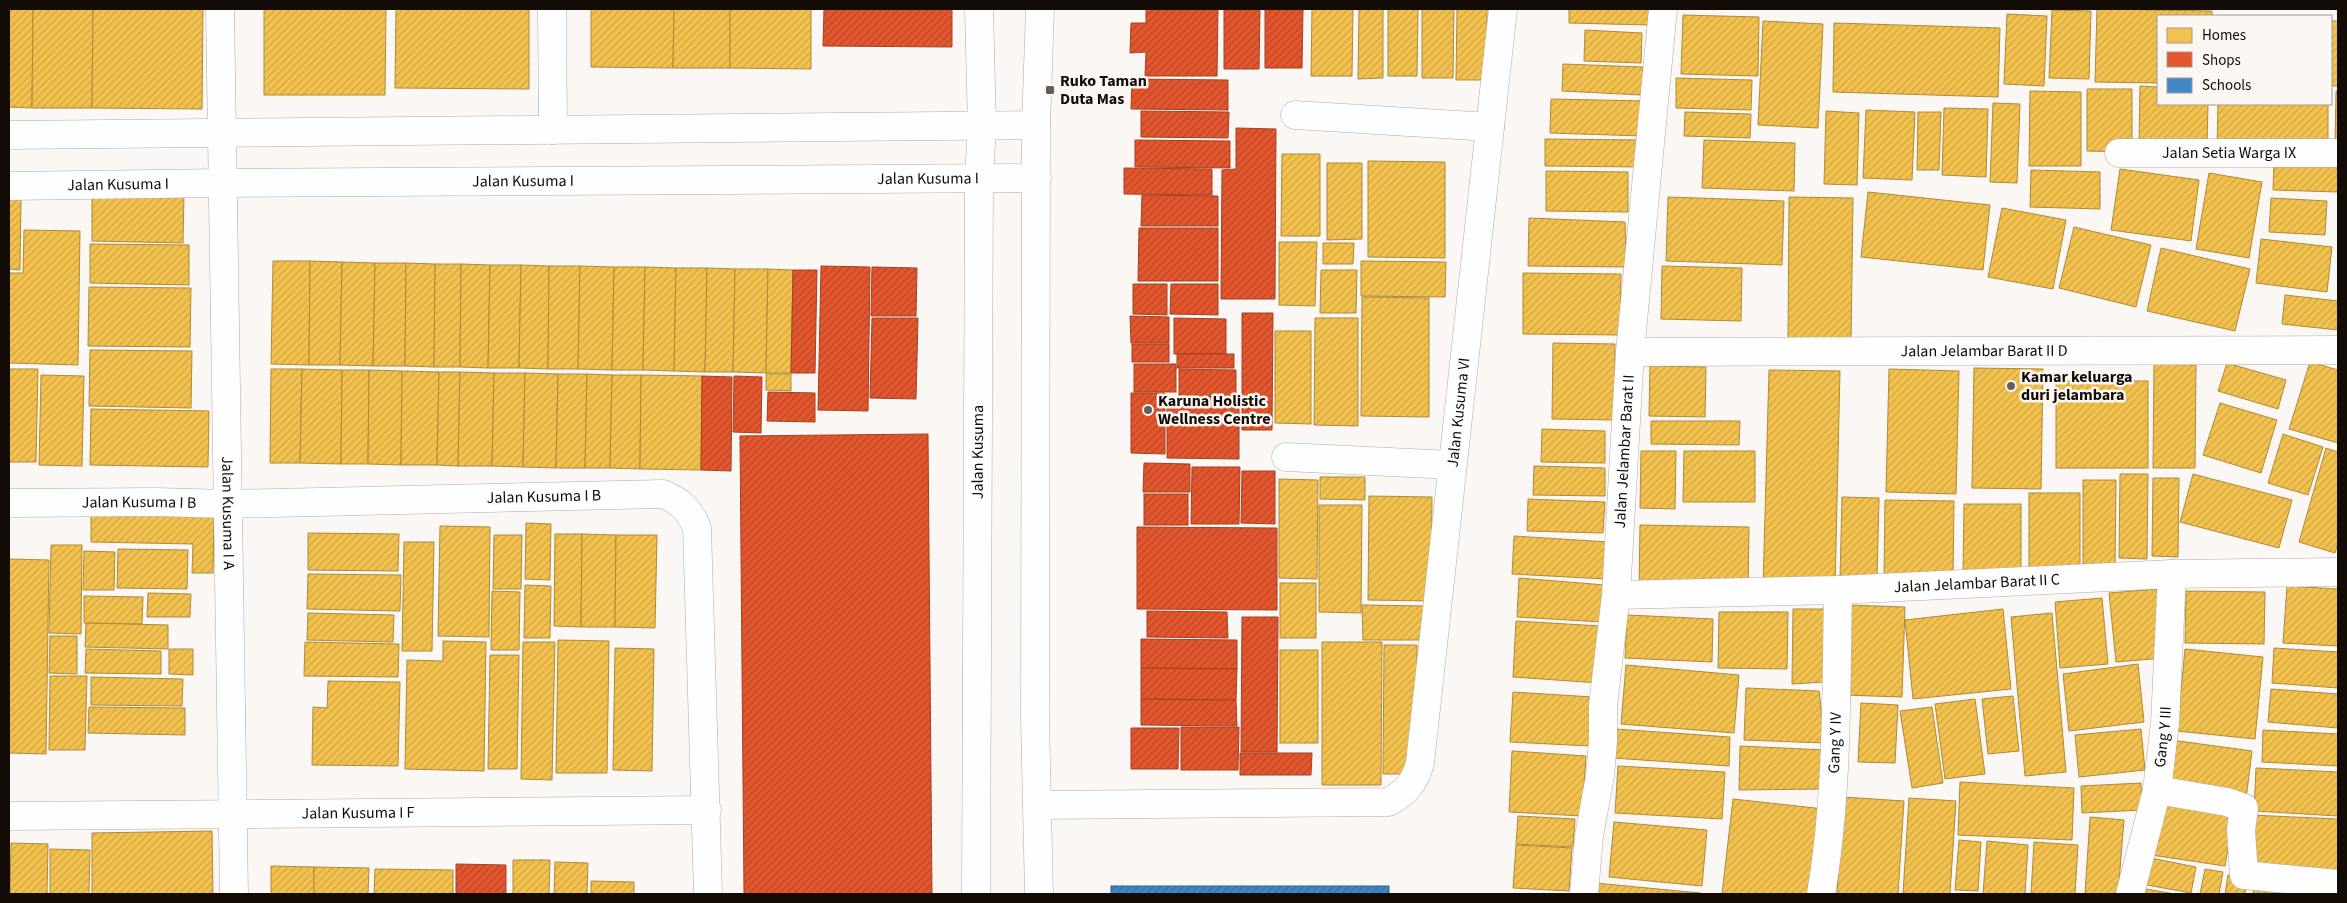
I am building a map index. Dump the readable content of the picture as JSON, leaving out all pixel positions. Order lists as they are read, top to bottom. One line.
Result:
{"streets":{"street":["Jalan Setia Warga IX","Jalan Kusuma I","Jalan Jelambar Barat II D","Jalan Kusuma VI","Jalan Kusuma","Jalan Jelambar Barat II","Jalan Kusuma I B","Jalan Kusuma I A","Jalan Jelambar Barat II C","Gang Y III","Gang Y IV","Jalan Kusuma I F"]},"crossings":[["Jalan Kusuma I","Jalan Kusuma"],["Jalan Kusuma I","Jalan Kusuma I A"],["Jalan Jelambar Barat II D","Jalan Jelambar Barat II"],["Jalan Jelambar Barat II","Jalan Jelambar Barat II C"],["Jalan Kusuma I B","Jalan Kusuma I A"],["Jalan Kusuma I B","Jalan Kusuma I F"],["Jalan Kusuma I A","Jalan Kusuma I F"],["Jalan Jelambar Barat II C","Gang Y III"],["Jalan Jelambar Barat II C","Gang Y IV"]],"places":{"transit":["Ruko Taman Duta Mas"],"other":["Kamar keluarga duri jelambara","Karuna Holistic Wellness Centre"]},"legend":["Homes","Shops","Schools"]}
